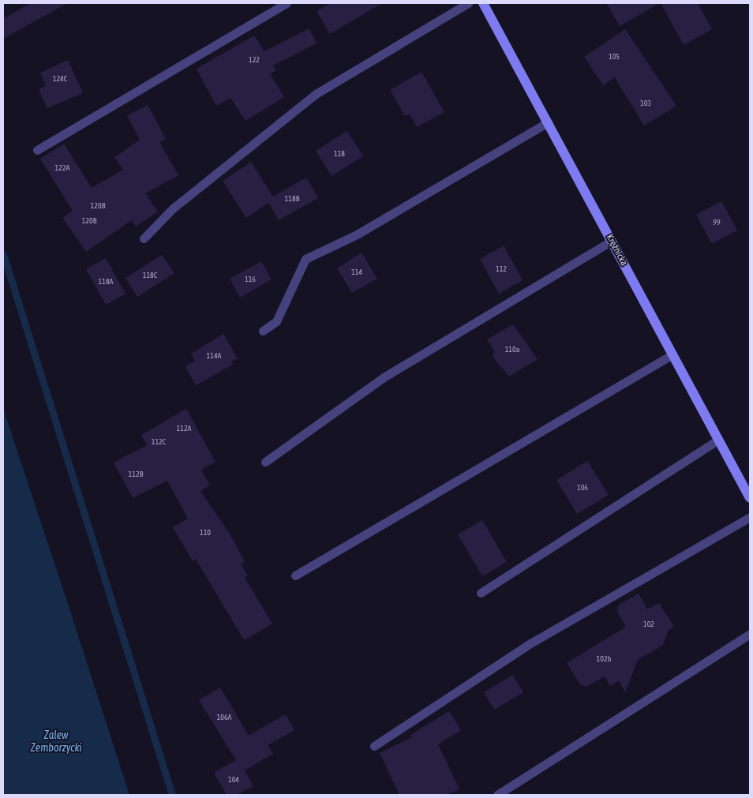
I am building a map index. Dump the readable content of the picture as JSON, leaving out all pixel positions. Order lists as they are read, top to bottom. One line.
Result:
{"streets":{"street":["Krężnicka"]},"water":["Zalew Zemborzycki"],"house_numbers":["105","122","124C","103","118","122A","118B","120B","120B","99","112","114","118C","116","118A","110a","114A","112A","112C","112B","106","110","102","102b","106A","104"]}
